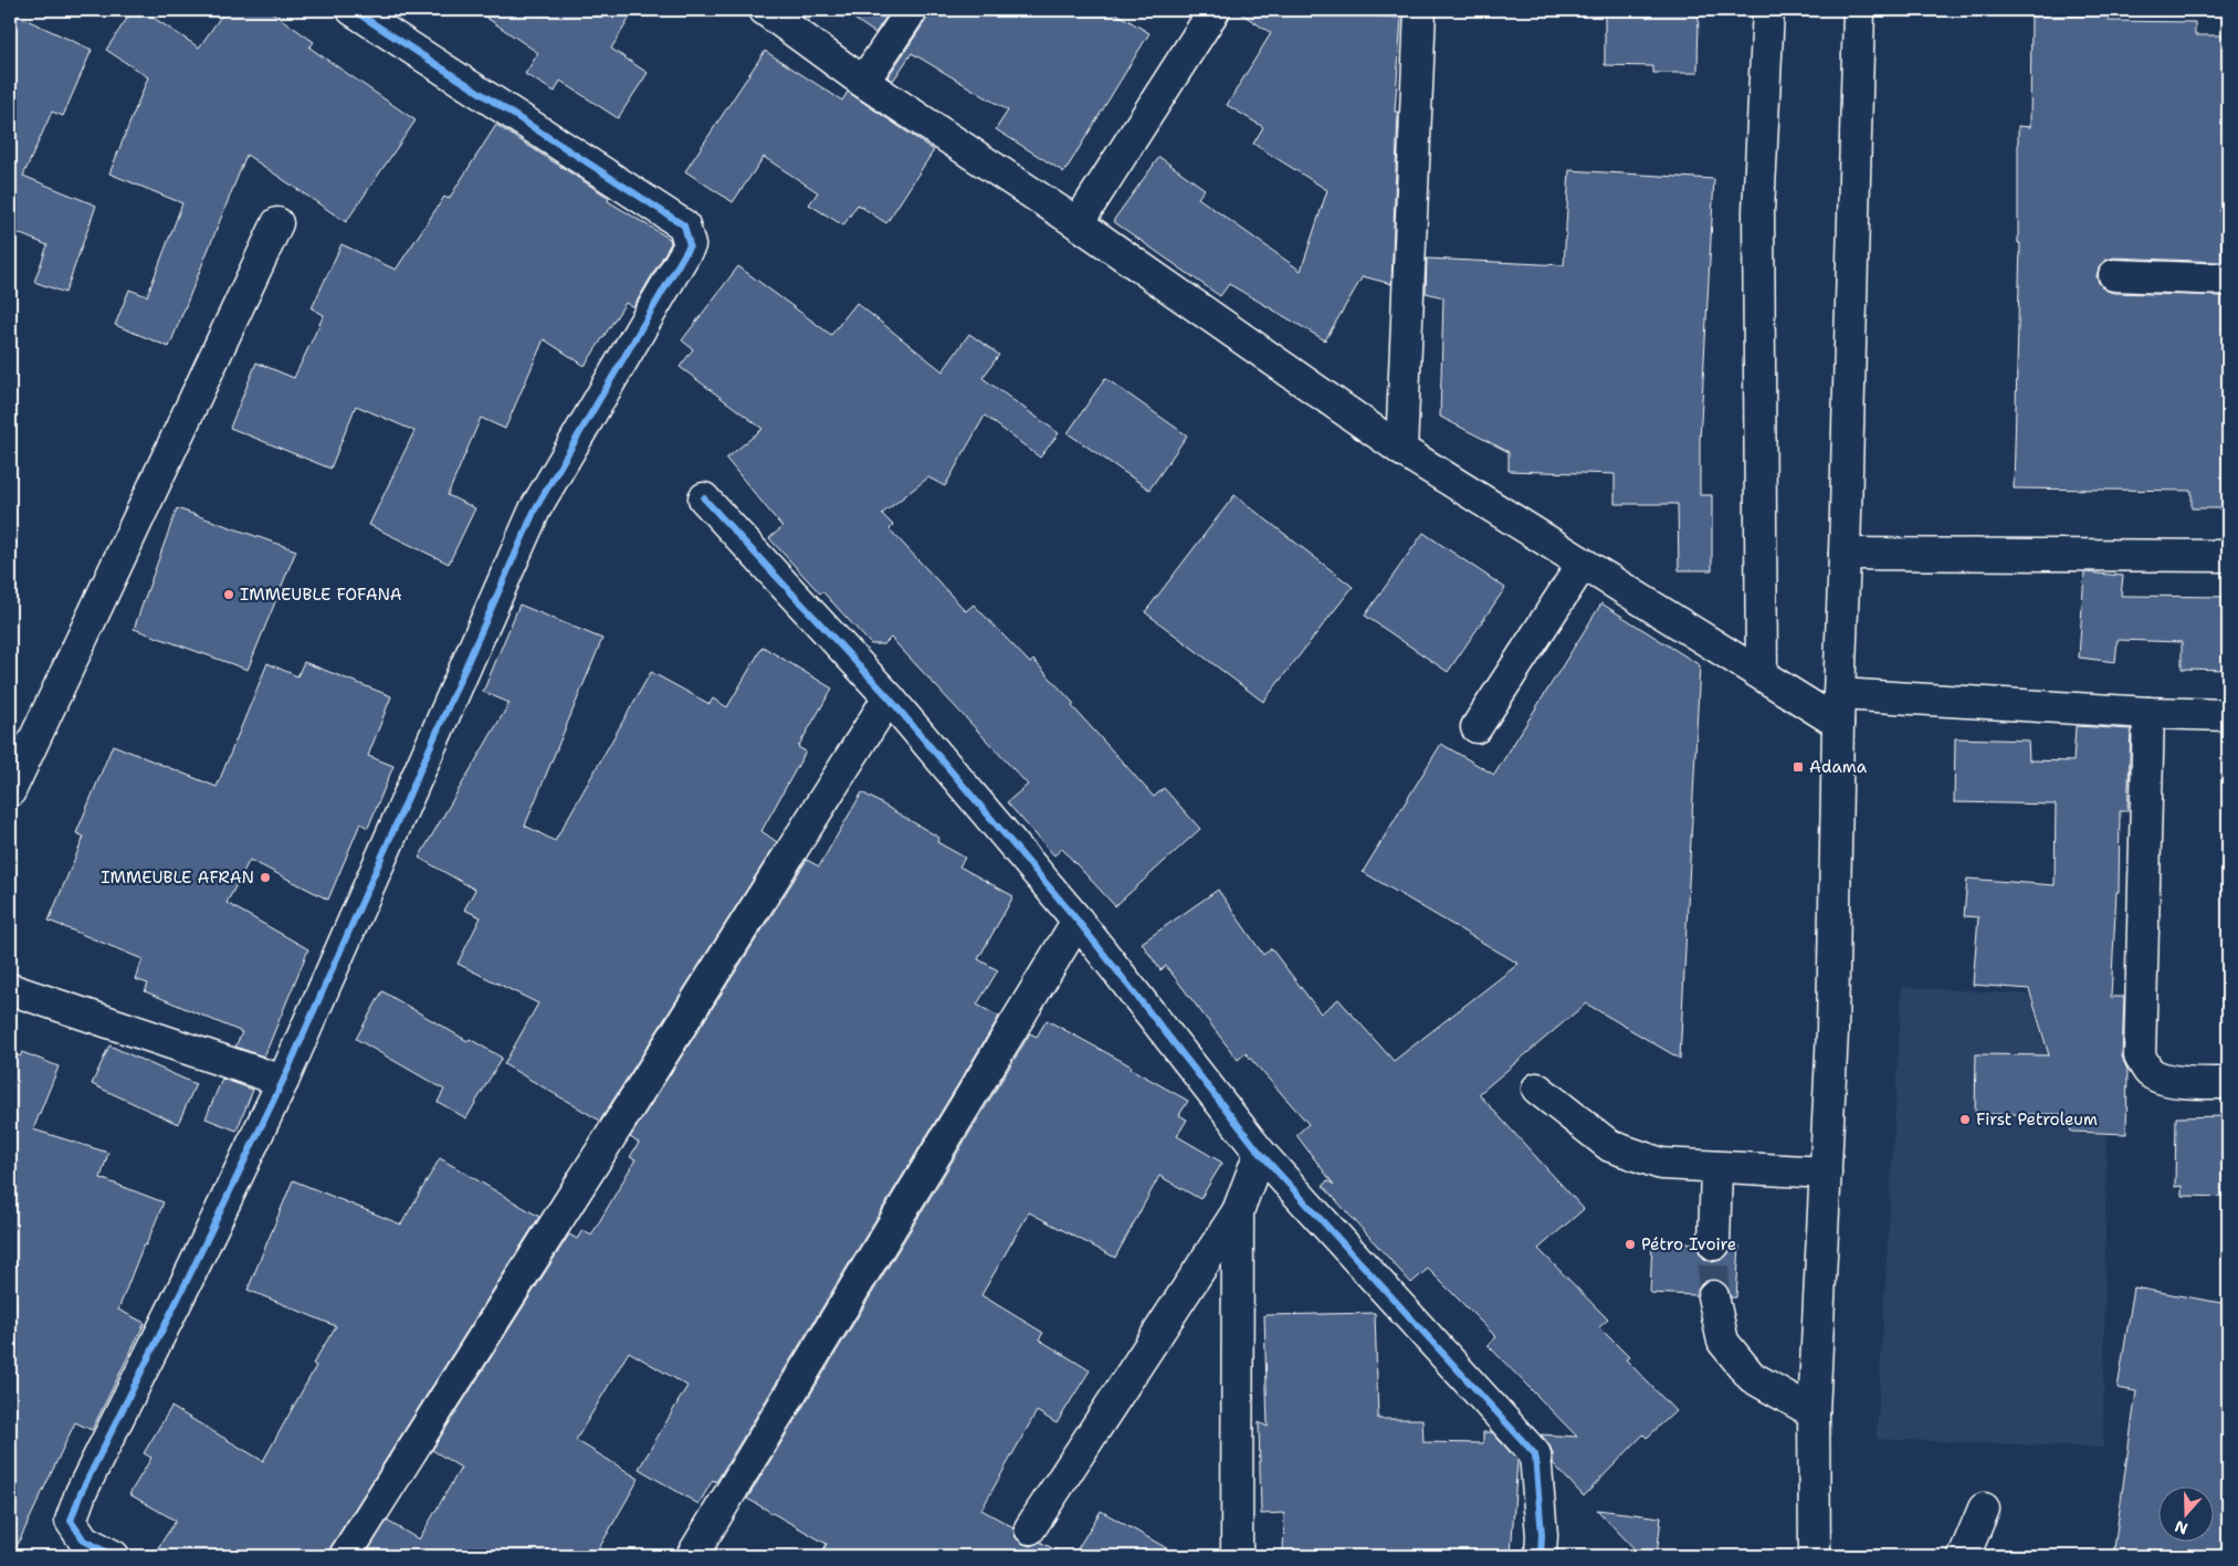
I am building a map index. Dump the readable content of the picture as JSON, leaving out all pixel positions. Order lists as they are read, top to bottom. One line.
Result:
{"places":{"other":["IMMEUBLE FOFANA","IMMEUBLE AFRAN","First Petroleum","Pétro Ivoire"],"transit":["Adama"]},"north":"bottom"}
